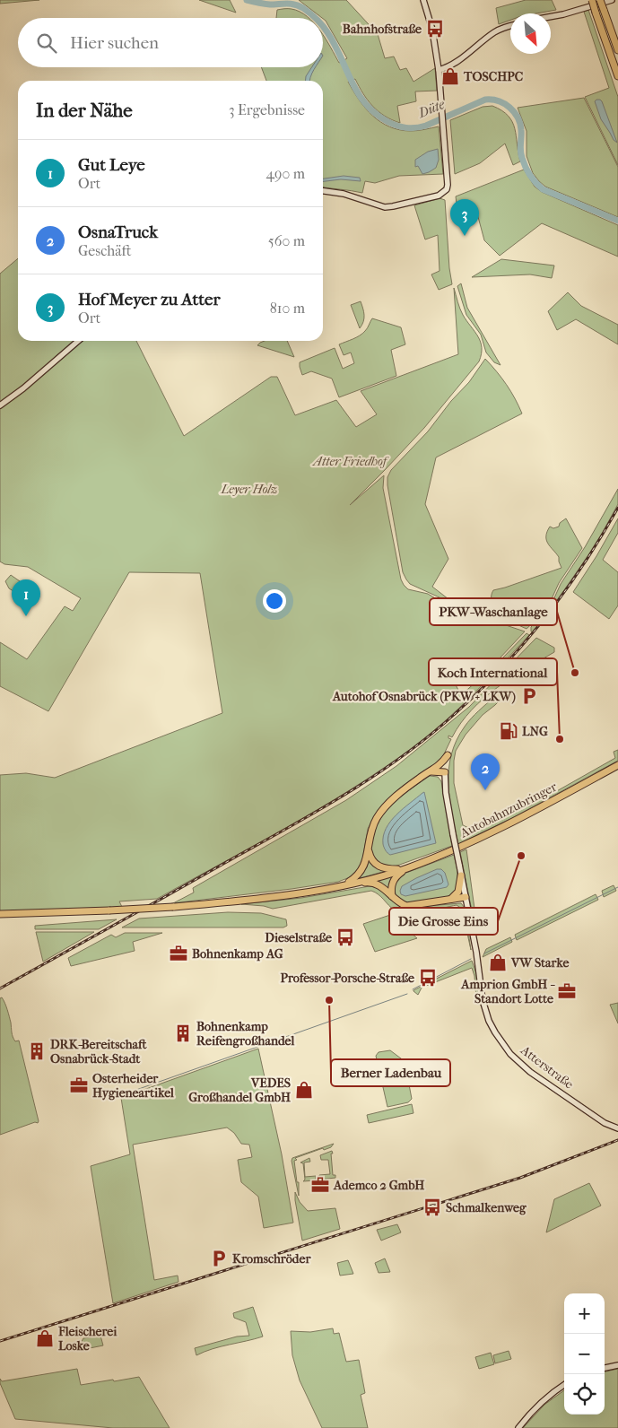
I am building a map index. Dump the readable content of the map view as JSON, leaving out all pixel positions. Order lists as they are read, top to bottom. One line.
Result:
{"streets":{"highway":["Autobahnzubringer"],"street":["Atterstraße"]},"water":["Düte"],"parks":["Atter Friedhof","Leyer Holz"],"places":{"bus stop":["Bahnhofstraße","Dieselstraße","Professor-Porsche-Straße","Schmalkenweg"],"shop":["TOSCHPC","VW Starke","VEDES Großhandel GmbH","Fleischerei Loske"],"other":["PKW-Waschanlage","Koch International","Die Grosse Eins","Berner Ladenbau"],"parking":["Autohof Osnabrück (PKW + LKW)","Kromschröder"],"fuel station":["LNG"],"office":["Bohnenkamp AG","Amprion GmbH - Standort Lotte","Osterheider Hygieneartikel","Ademco 2 GmbH"],"building":["Bohnenkamp Reifengroßhandel","DRK-Bereitschaft Osnabrück-Stadt"]},"north":"bottom right","page":{"search":"Hier suchen","heading":["In der Nähe","3 Ergebnisse"],"list":[{"mark":"1","name":"Gut Leye","note":"Ort","value":"490 m"},{"mark":"2","name":"OsnaTruck","note":"Geschäft","value":"560 m"},{"mark":"3","name":"Hof Meyer zu Atter","note":"Ort","value":"810 m"}],"pins":["3","1","2"],"map_buttons":["+","−"]}}
